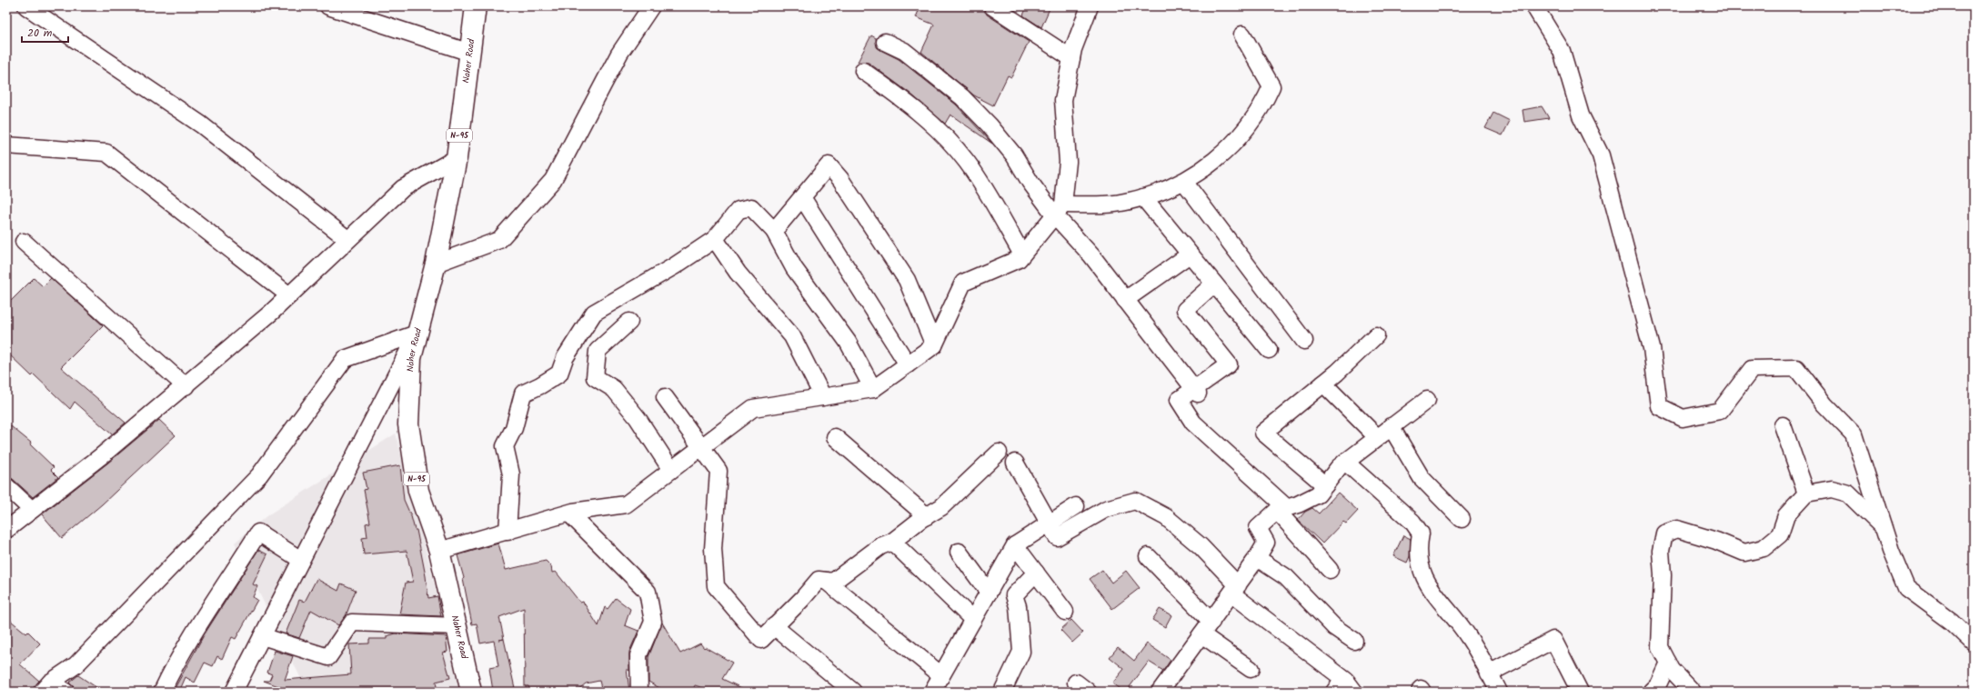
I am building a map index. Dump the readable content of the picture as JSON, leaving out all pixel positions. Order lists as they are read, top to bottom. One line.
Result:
{"streets":{"main road":["Naher Road","N-95"]},"scale_bar":"20 m"}
